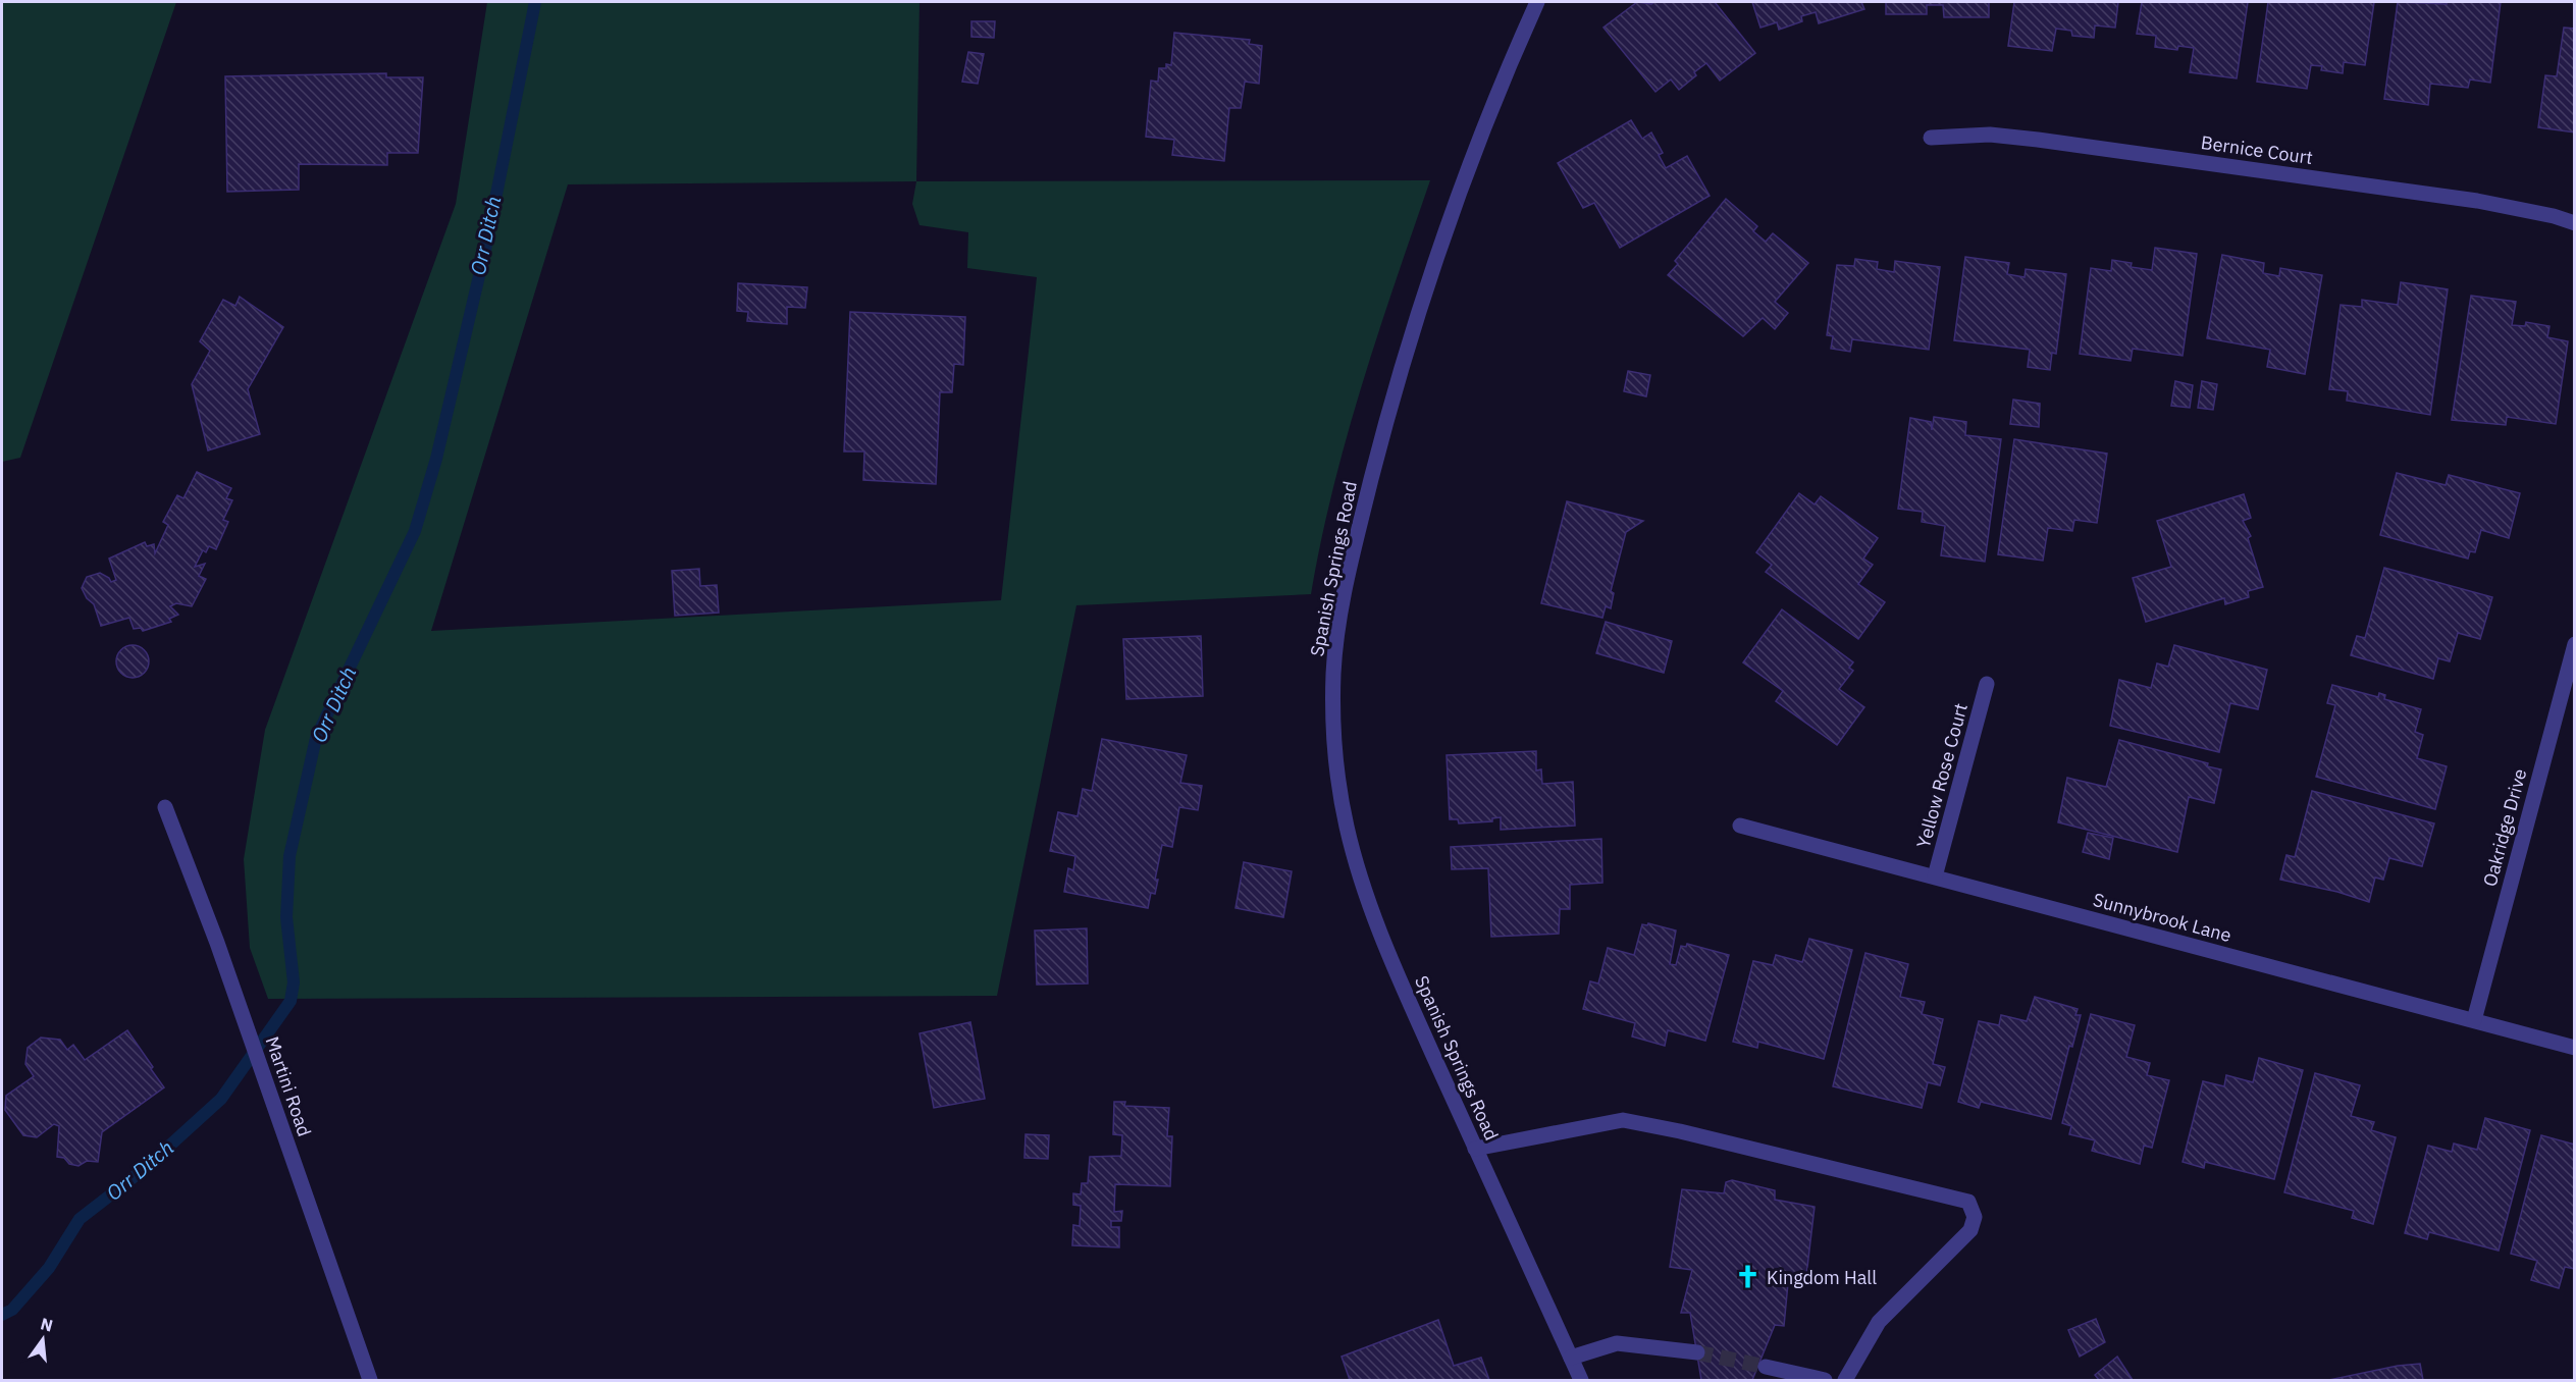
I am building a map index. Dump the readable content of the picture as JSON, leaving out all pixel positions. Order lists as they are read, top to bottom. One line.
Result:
{"streets":{"street":["Bernice Court","Spanish Springs Road","Yellow Rose Court","Oakridge Drive","Sunnybrook Lane","Martini Road"]},"crossings":[["Yellow Rose Court","Sunnybrook Lane"],["Oakridge Drive","Sunnybrook Lane"]],"water":["Orr Ditch"],"places":{"church":["Kingdom Hall"]},"north":"top"}
